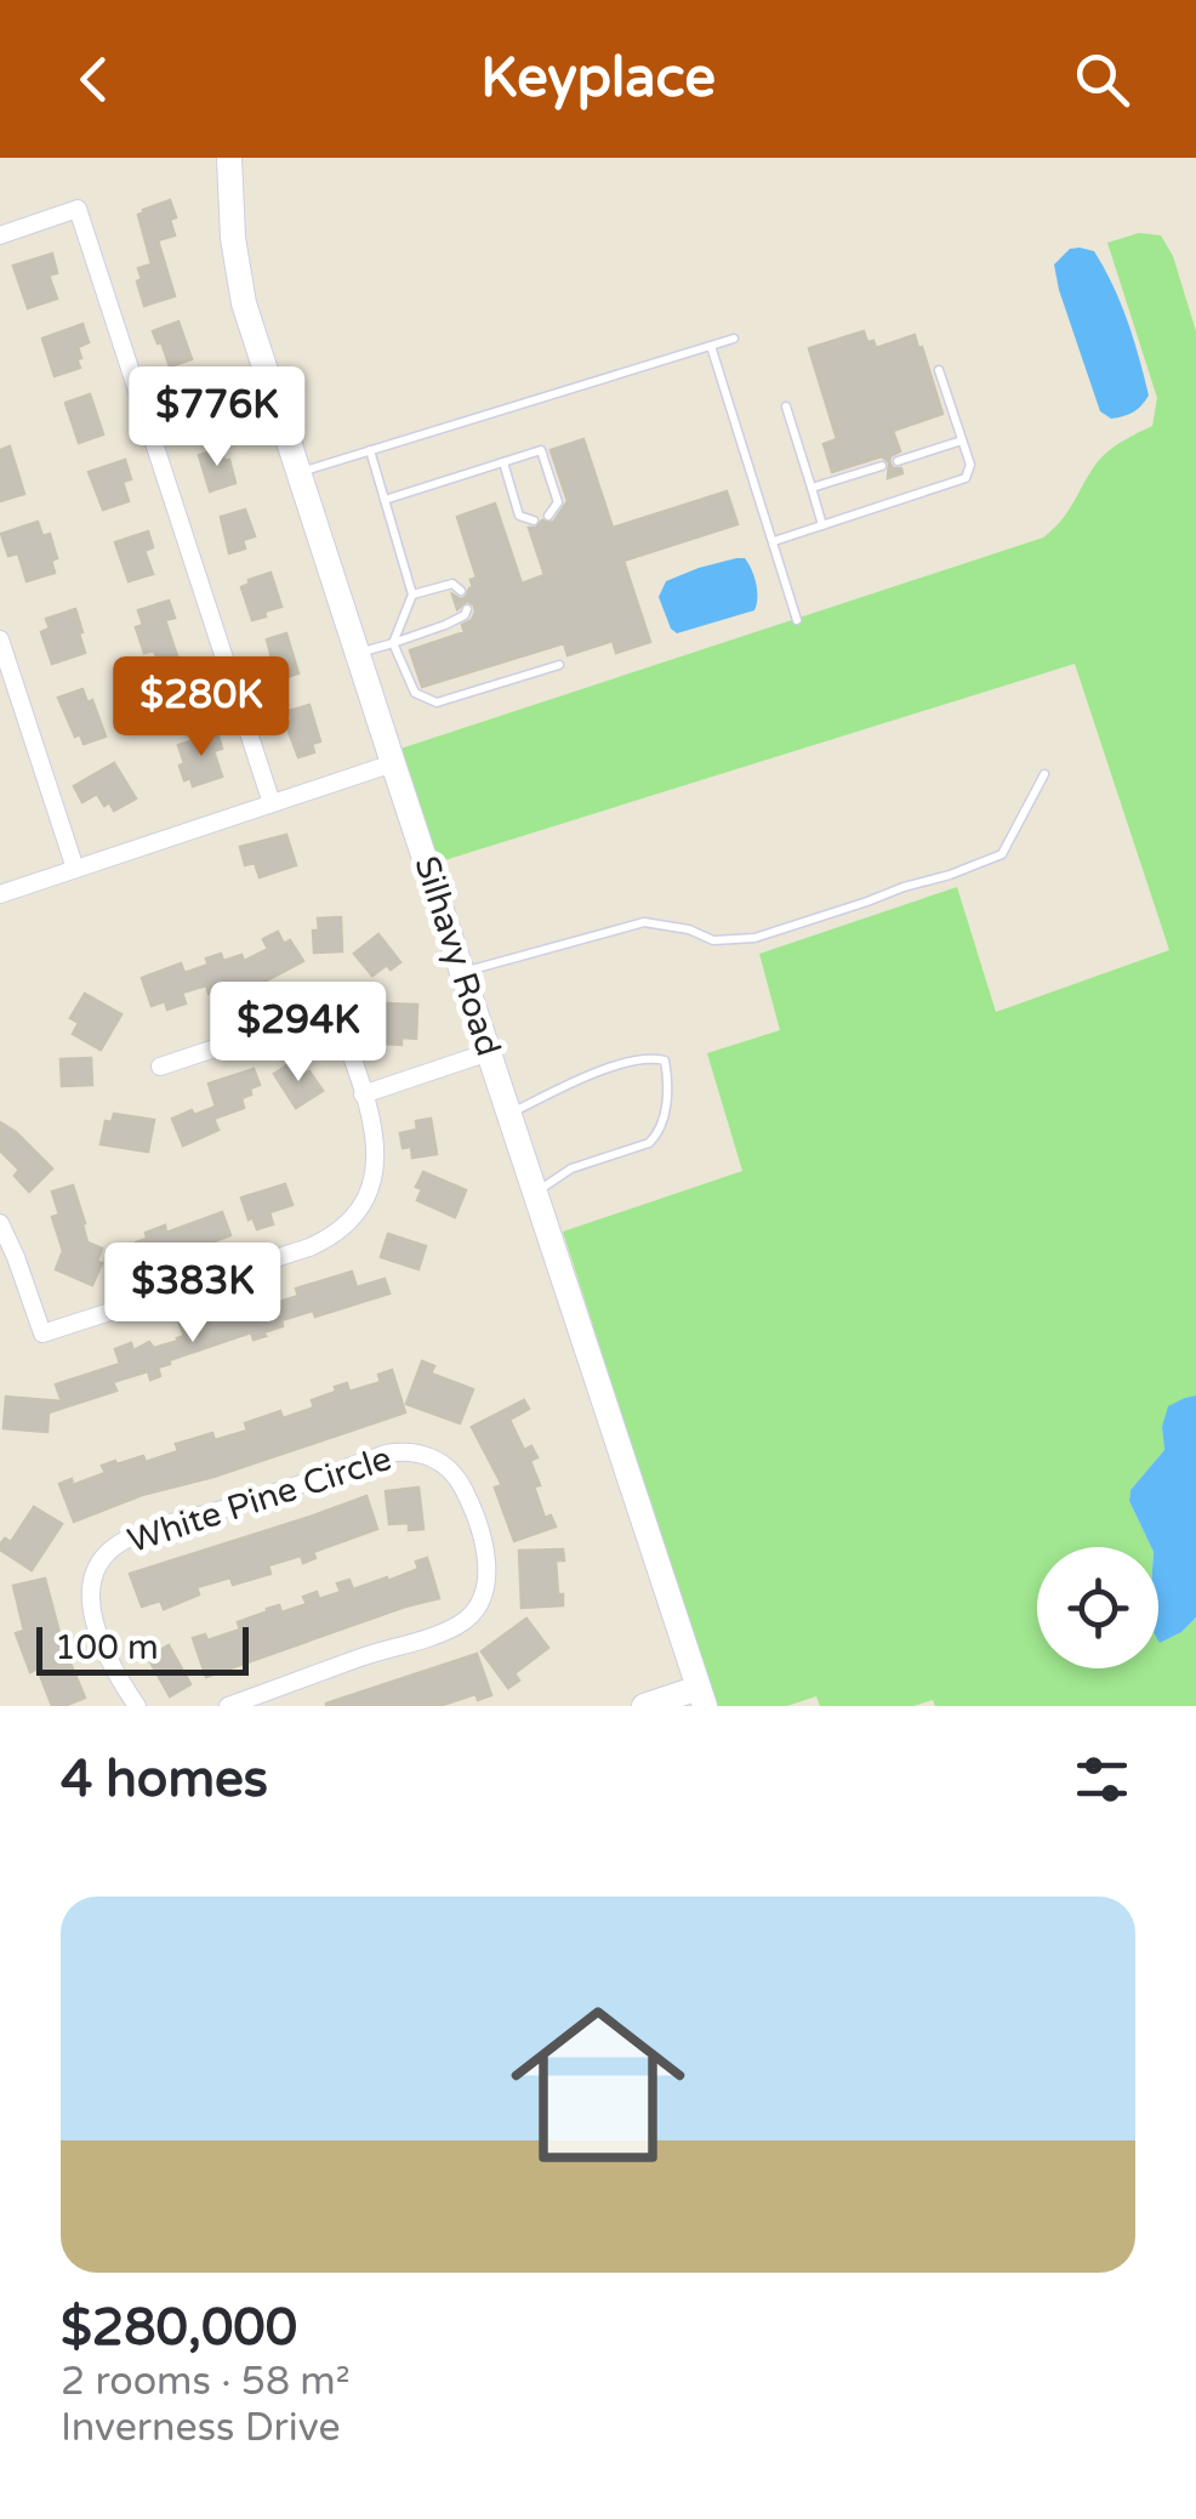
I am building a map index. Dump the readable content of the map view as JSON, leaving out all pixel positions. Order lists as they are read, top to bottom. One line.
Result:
{"streets":{"street":["Silhavy Road","White Pine Circle"]},"scale_bar":"100 m","page":{"header":"Keyplace","price":["$776K","$280K","$294K","$383K"],"scale":"100 m","heading":"4 homes","list":[{"name":"$280,000","note":"2 rooms · 58 m² · Inverness Drive"}]}}
